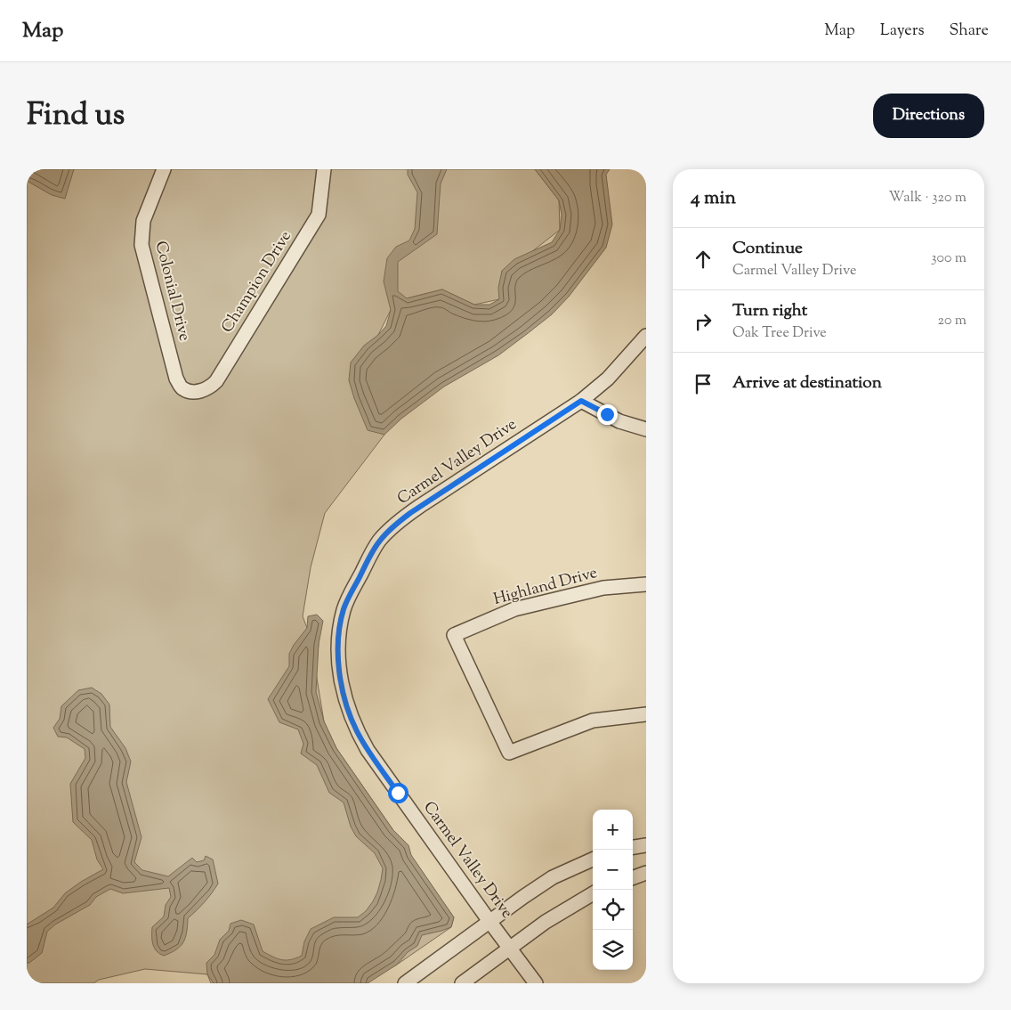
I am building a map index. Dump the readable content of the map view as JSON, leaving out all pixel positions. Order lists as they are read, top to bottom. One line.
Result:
{"streets":{"street":["Champion Drive","Colonial Drive","Carmel Valley Drive","Highland Drive"]},"crossings":[["Champion Drive","Colonial Drive"]],"page":{"header":"Map","nav":["Map","Layers","Share"],"title":"Find us","buttons":"Directions","heading":["4 min","Walk · 320 m"],"list":[["Continue","Carmel Valley Drive","300 m"],["Turn right","Oak Tree Drive","20 m"],"Arrive at destination"],"map_buttons":["+","−"]}}
